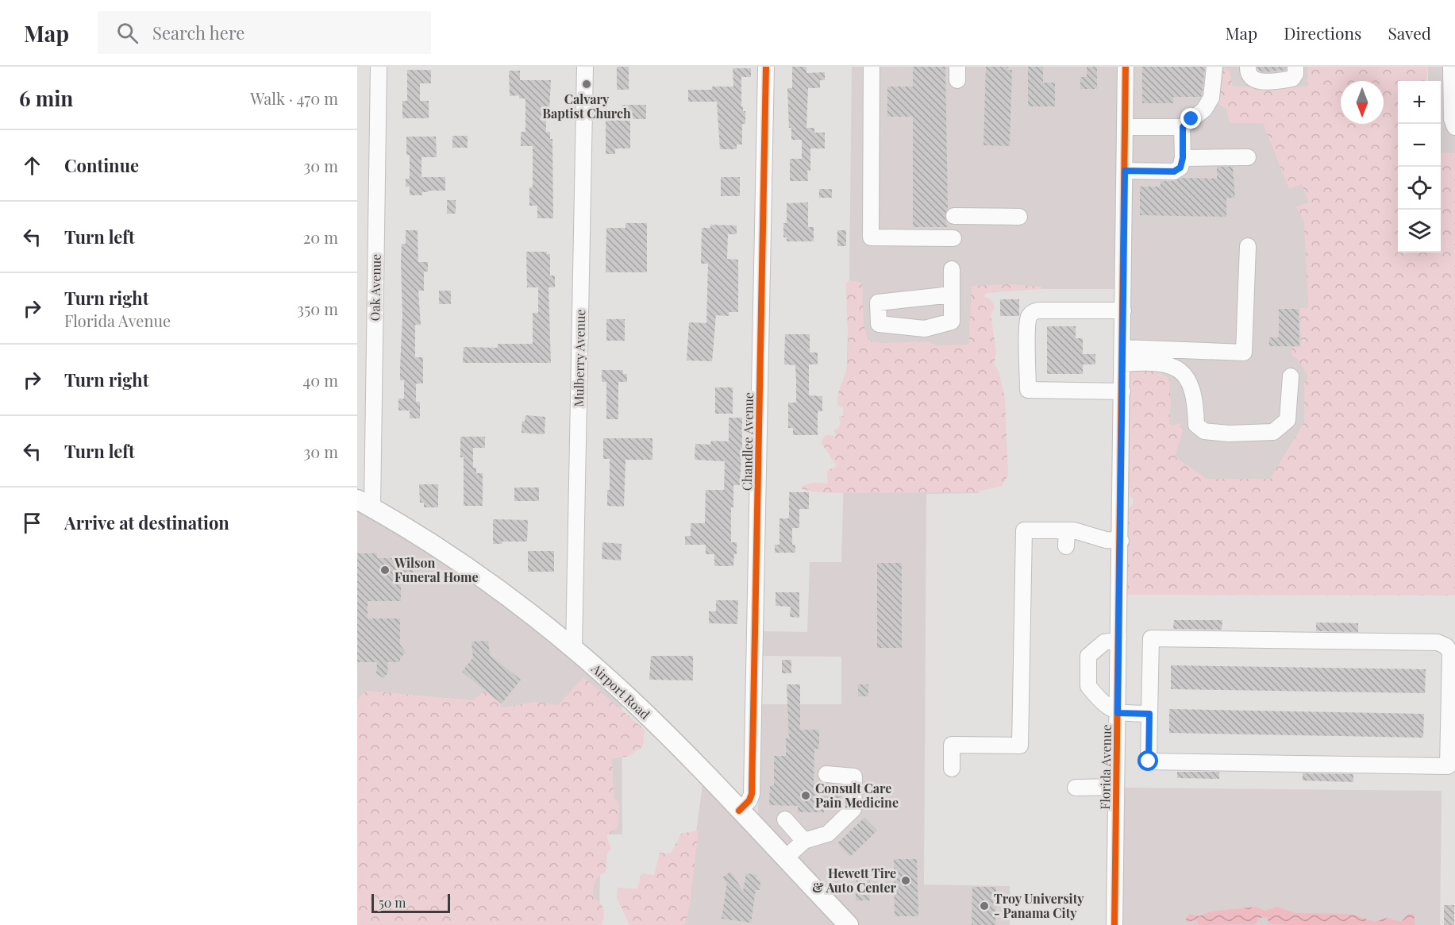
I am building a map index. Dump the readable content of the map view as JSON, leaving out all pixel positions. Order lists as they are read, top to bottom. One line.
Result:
{"streets":{"main road":["Airport Road"],"street":["Oak Avenue","Mulberry Avenue","Chandlee Avenue","Florida Avenue"]},"crossings":[["Oak Avenue","Airport Road"],["Mulberry Avenue","Airport Road"],["Chandlee Avenue","Airport Road"]],"places":["Calvary Baptist Church","Wilson Funeral Home","Consult Care Pain Medicine","Hewett Tire & Auto Center","Troy University - Panama City"],"scale_bar":"50 m","north":"bottom","page":{"header":"Map","search":"Search here","nav":["Map","Directions","Saved"],"heading":["6 min","Walk · 470 m"],"map_buttons":["+","−"],"list":[["Continue","30 m"],["Turn left","20 m"],["Turn right","Florida Avenue","350 m"],["Turn right","40 m"],["Turn left","30 m"],"Arrive at destination"],"scale":"50 m"}}
